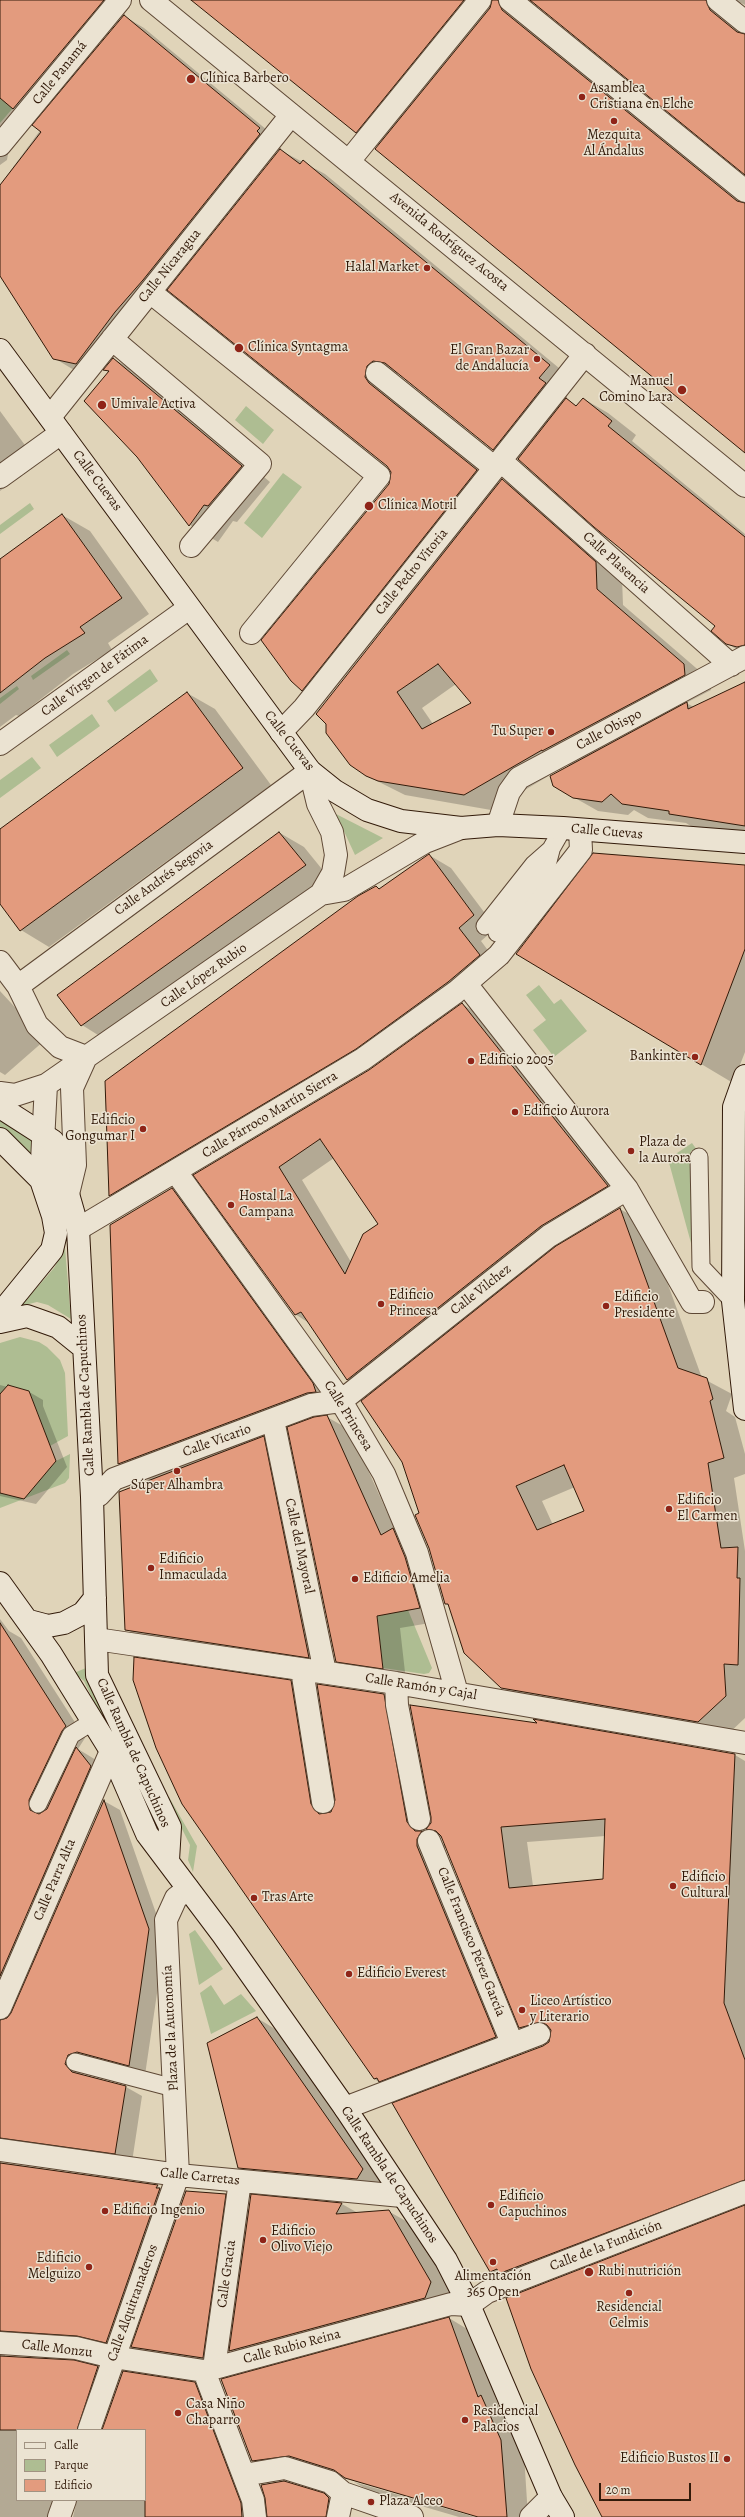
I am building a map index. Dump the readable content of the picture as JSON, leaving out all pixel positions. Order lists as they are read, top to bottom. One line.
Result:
{"streets":{"street":["Calle Panamá","Avenida Rodríguez Acosta","Calle Nicaragua","Calle Cuevas","Calle Plasencia","Calle Pedro Vitoria","Calle Virgen de Fátima","Calle Obispo","Calle Andrés Segovia","Calle López Rubio","Calle Párroco Martín Sierra","Calle Vilchez","Calle Rambla de Capuchinos","Calle Princesa","Calle Vicario","Calle del Mayoral","Calle Ramón y Cajal","Calle Parra Alta","Calle Francisco Pérez García","Plaza de la Autonomía","Calle Carretas","Calle de la Fundición","Calle Gracia","Calle Alquitranaderos","Calle Rubio Reina","Calle Monzu"]},"crossings":[["Avenida Rodríguez Acosta","Calle Nicaragua"],["Avenida Rodríguez Acosta","Calle Pedro Vitoria"],["Calle Nicaragua","Calle Cuevas"],["Calle Cuevas","Calle Pedro Vitoria"],["Calle Cuevas","Calle Virgen de Fátima"],["Calle Cuevas","Calle Obispo"],["Calle Cuevas","Calle Andrés Segovia"],["Calle Cuevas","Calle López Rubio"],["Calle Plasencia","Calle Pedro Vitoria"],["Calle Plasencia","Calle Obispo"],["Calle Andrés Segovia","Calle López Rubio"],["Calle Párroco Martín Sierra","Calle Rambla de Capuchinos"],["Calle Párroco Martín Sierra","Calle Princesa"],["Calle Vilchez","Calle Princesa"],["Calle Vilchez","Calle Vicario"],["Calle Rambla de Capuchinos","Calle Ramón y Cajal"],["Calle Rambla de Capuchinos","Calle Parra Alta"],["Calle Rambla de Capuchinos","Plaza de la Autonomía"],["Calle Rambla de Capuchinos","Calle Carretas"],["Calle Rambla de Capuchinos","Calle de la Fundición"],["Calle Rambla de Capuchinos","Calle Rubio Reina"],["Calle Princesa","Calle Vicario"],["Calle Princesa","Calle Ramón y Cajal"],["Calle Vicario","Calle del Mayoral"],["Calle del Mayoral","Calle Ramón y Cajal"],["Plaza de la Autonomía","Calle Carretas"],["Plaza de la Autonomía","Calle Alquitranaderos"],["Calle Carretas","Calle Gracia"],["Calle Carretas","Calle Alquitranaderos"],["Calle de la Fundición","Calle Rubio Reina"],["Calle Gracia","Calle Rubio Reina"],["Calle Alquitranaderos","Calle Rubio Reina"],["Calle Alquitranaderos","Calle Monzu"],["Calle Rubio Reina","Calle Monzu"]],"places":["Clínica Barbero","Asamblea Cristiana en Elche","Mezquita Al Ándalus","Halal Market","Clínica Syntagma","El Gran Bazar de Andalucía","Manuel Comino Lara","Umivale Activa","Clínica Motril","Tu Super","Bankinter","Edificio 2005","Edificio Aurora","Edificio Gongumar I","Plaza de la Aurora","Hostal La Campana","Edificio Princesa","Edificio Presidente","Súper Alhambra","Edificio El Carmen","Edificio Inmaculada","Edificio Amelia","Edificio Cultural","Tras Arte","Edificio Everest","Liceo Artístico y Literario","Edificio Capuchinos","Edificio Ingenio","Edificio Olivo Viejo","Alimentación 365 Open","Edificio Melguizo","Rubi nutrición","Residencial Celmis","Casa Niño Chaparro","Residencial Palacios","Edificio Bustos II","Plaza Alceo"],"legend":["Calle","Parque","Edificio"],"scale_bar":"20 m"}
